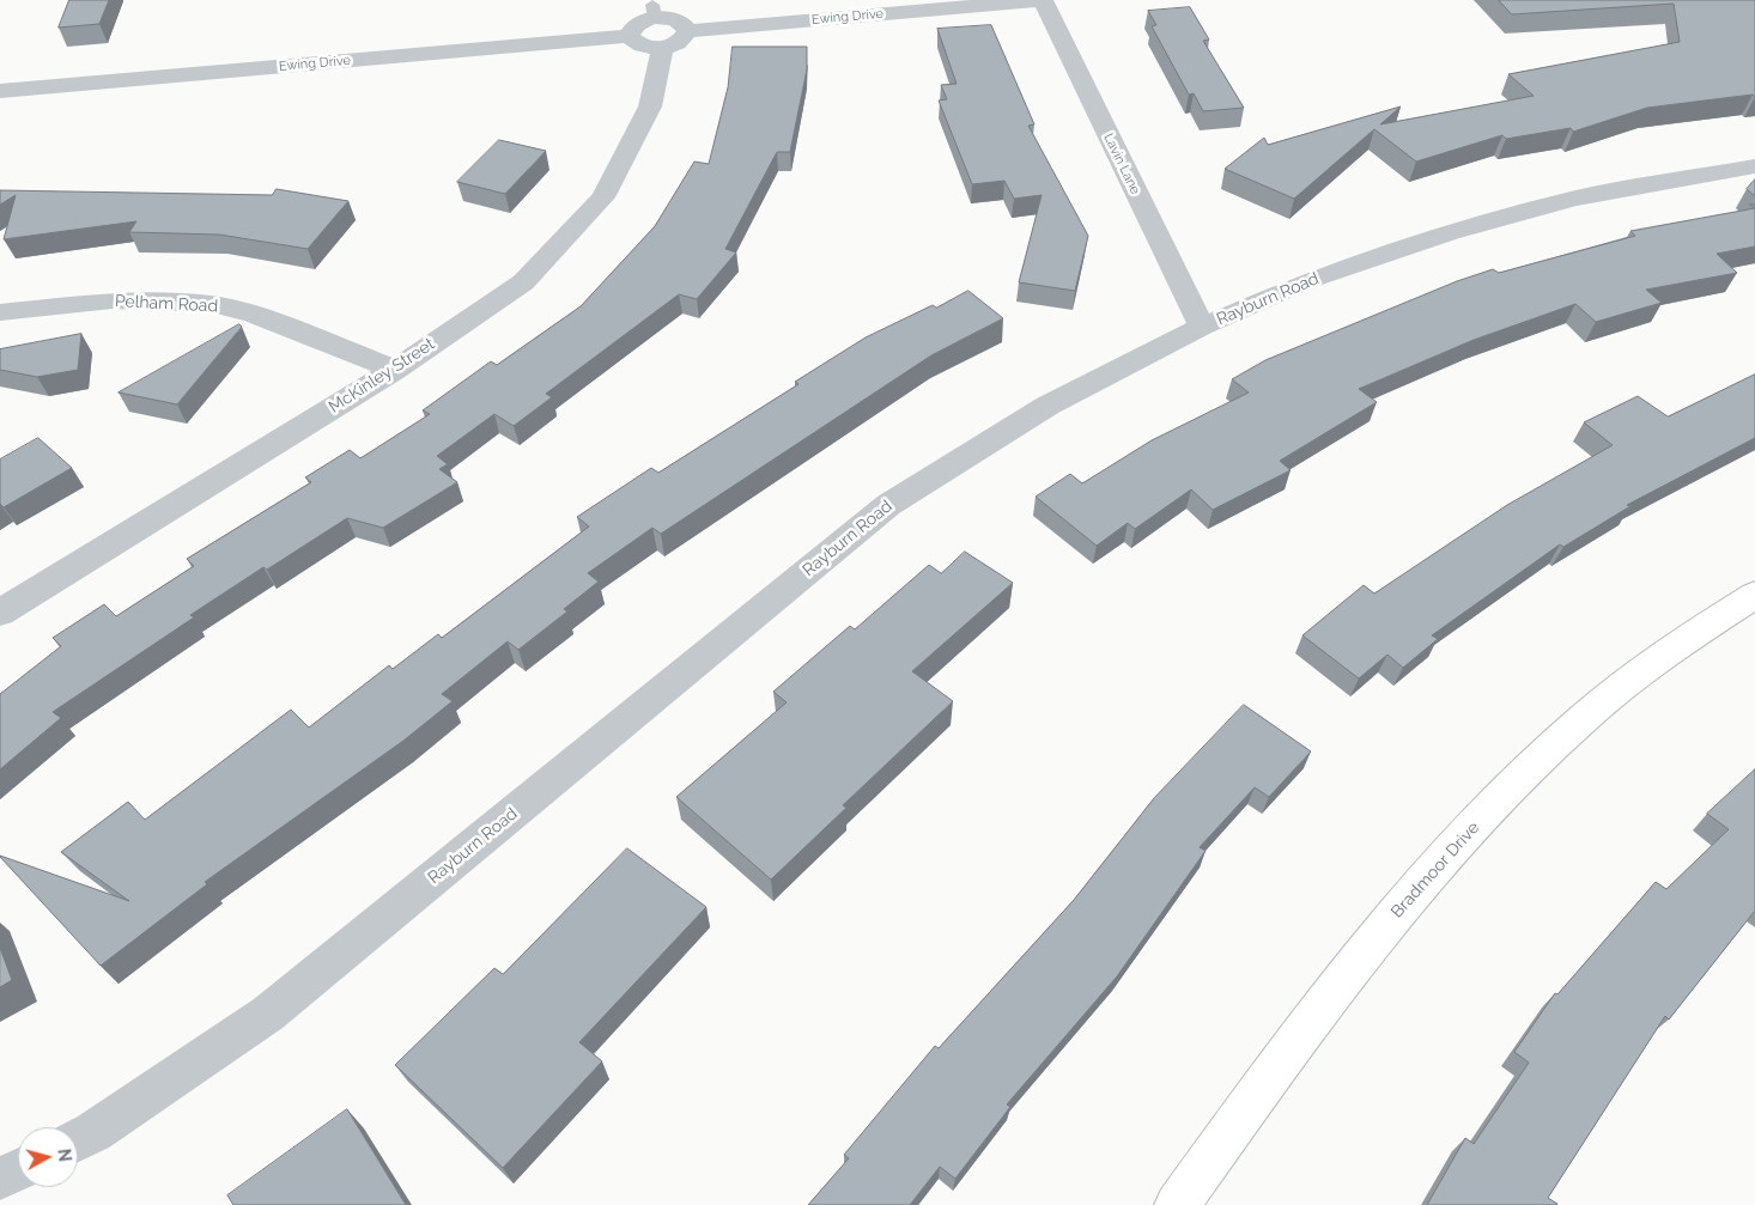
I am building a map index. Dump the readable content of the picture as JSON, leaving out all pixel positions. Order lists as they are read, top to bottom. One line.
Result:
{"streets":{"street":["Ewing Drive","Lavin Lane","Rayburn Road","Pelham Road","McKinley Street","Bradmoor Drive"]},"crossings":[["Ewing Drive","Lavin Lane"],["Lavin Lane","Rayburn Road"],["Pelham Road","McKinley Street"]],"north":"right"}
